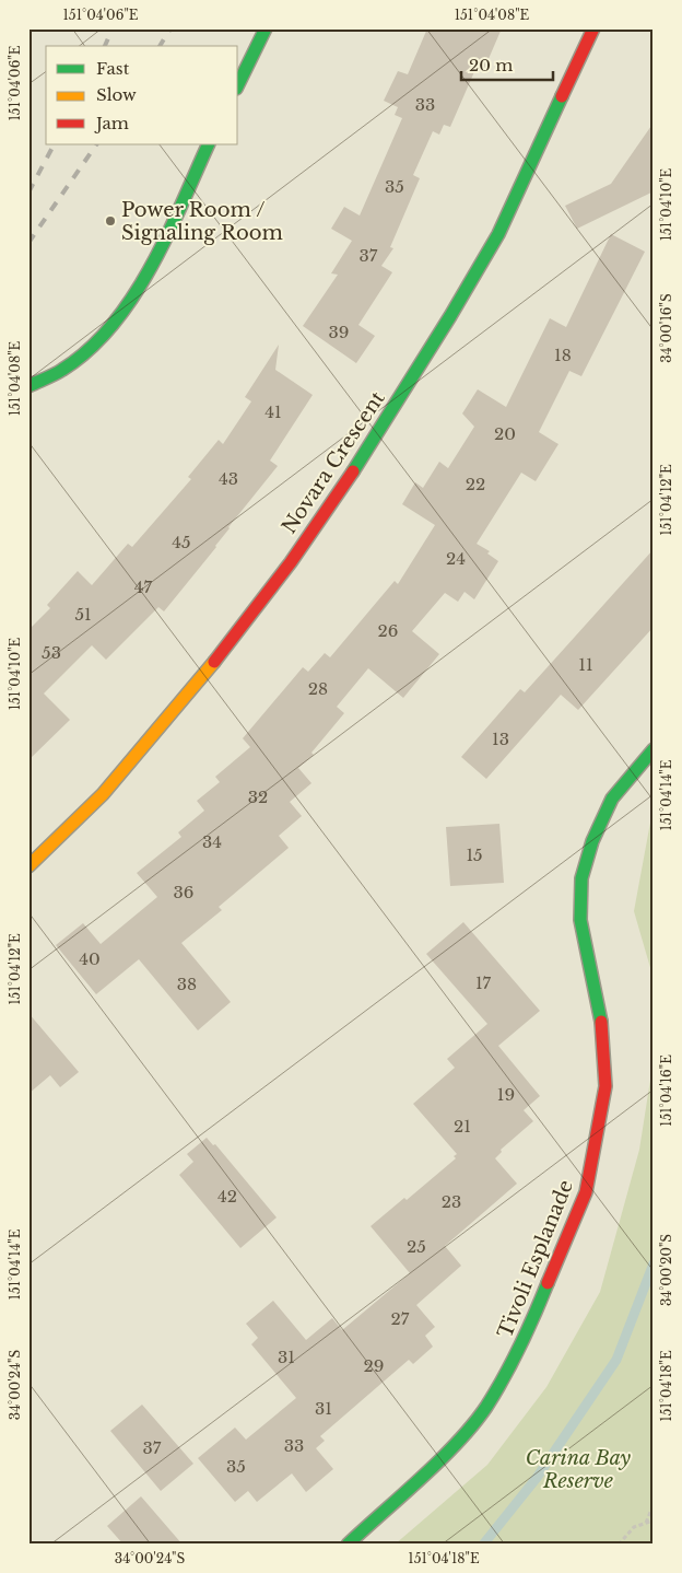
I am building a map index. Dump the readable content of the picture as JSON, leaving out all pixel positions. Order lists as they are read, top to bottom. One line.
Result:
{"streets":{"street":["Novara Crescent","Tivoli Esplanade"]},"parks":["Carina Bay Reserve"],"places":["Power Room / Signaling Room"],"house_numbers":["33","35","37","39","18","41","20","43","22","45","24","47","51","26","53","11","28","13","32","34","15","36","40","17","38","19","21","42","23","25","27","31","29","31","33","37","35"],"legend":["Fast","Slow","Jam"],"scale_bar":"20 m","coordinates":["151°04'06\"E","151°04'08\"E","151°04'10\"E","34°00'16\"S","151°04'12\"E","151°04'14\"E","151°04'16\"E","34°00'20\"S","34°00'24\"S","151°04'18\"E"]}
